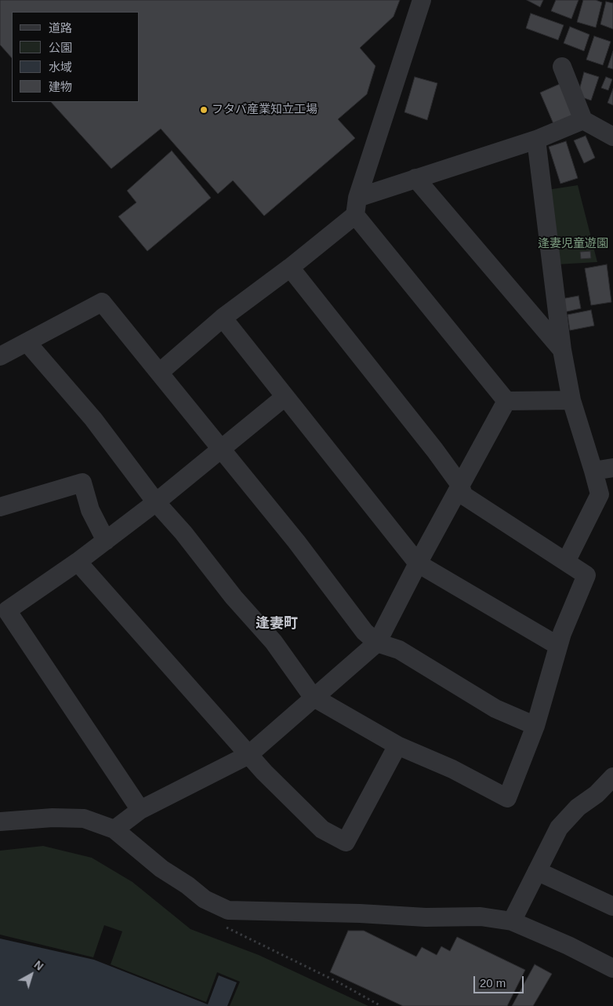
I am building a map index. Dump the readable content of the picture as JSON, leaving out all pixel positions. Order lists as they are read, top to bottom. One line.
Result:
{"districts":["逢妻町"],"parks":["逢妻児童遊園"],"places":["フタバ産業知立工場"],"legend":["道路","公園","水域","建物"],"scale_bar":"20 m","north":"top right"}
